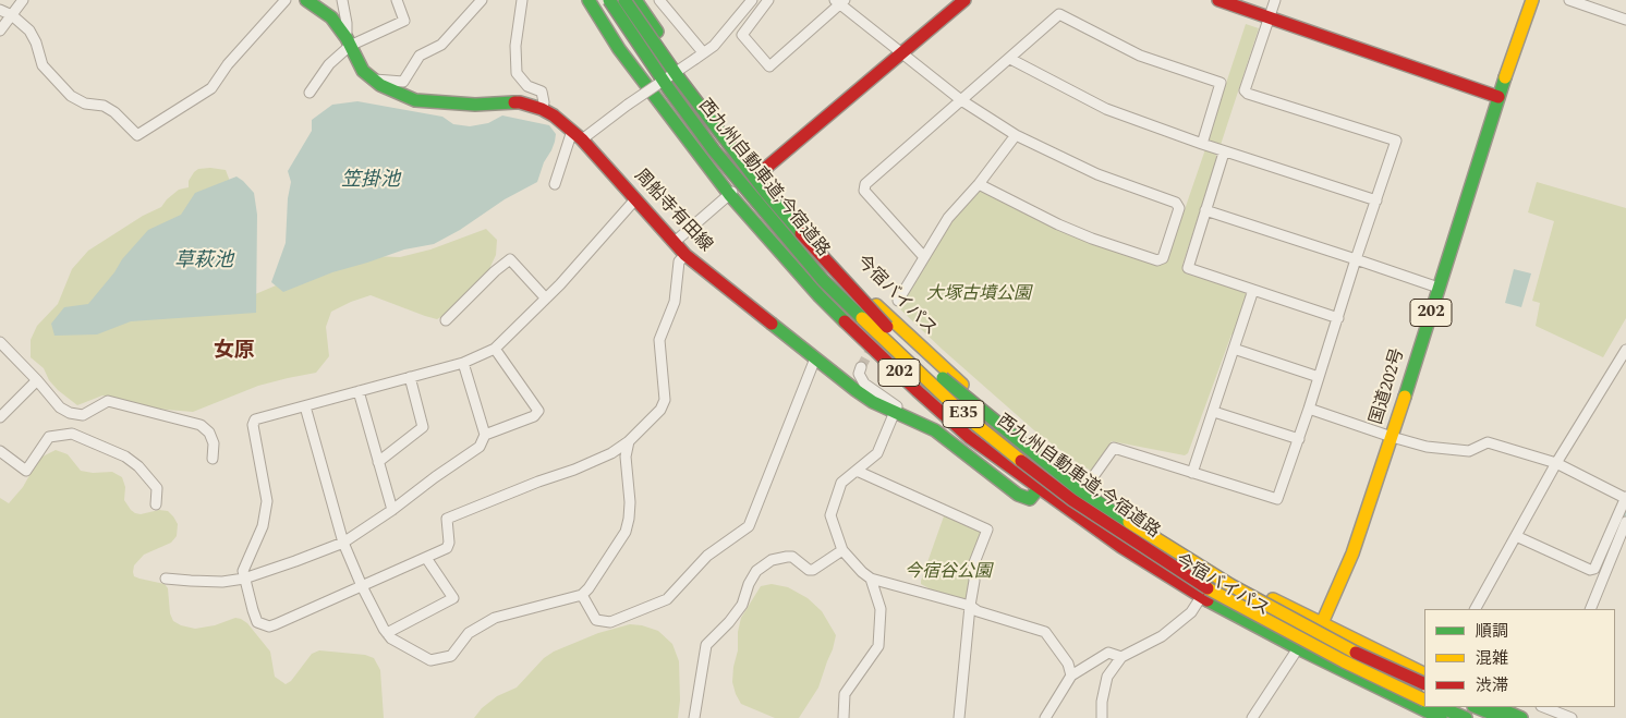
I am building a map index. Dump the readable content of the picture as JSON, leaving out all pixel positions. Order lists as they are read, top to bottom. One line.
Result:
{"streets":{"main road":["西九州自動車道;今宿道路","周船寺有田線","今宿バイパス","202","国道202号","E35"]},"crossings":[["西九州自動車道;今宿道路","今宿バイパス"],["周船寺有田線","今宿バイパス"],["今宿バイパス","国道202号"]],"districts":["女原"],"water":["笠掛池","草萩池"],"parks":["大塚古墳公園","今宿谷公園"],"legend":["順調","混雑","渋滞"]}
